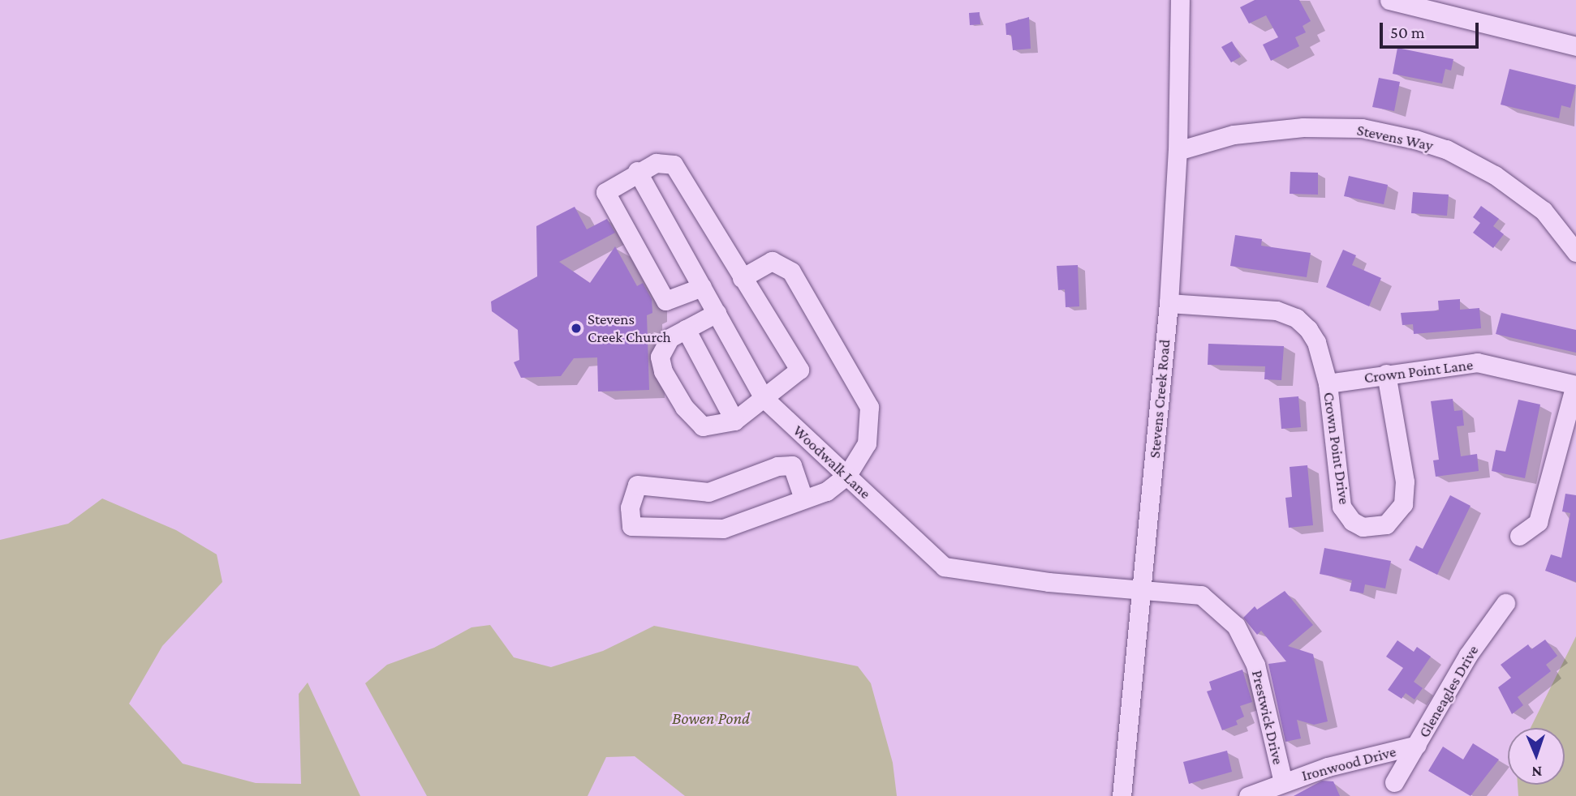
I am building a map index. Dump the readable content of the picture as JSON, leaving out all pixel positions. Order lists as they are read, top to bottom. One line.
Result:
{"streets":{"street":["Stevens Way","Crown Point Lane","Stevens Creek Road","Crown Point Drive","Woodwalk Lane","Gleneagles Drive","Prestwick Drive","Ironwood Drive"]},"crossings":[["Stevens Way","Stevens Creek Road"],["Crown Point Lane","Crown Point Drive"],["Stevens Creek Road","Crown Point Drive"],["Stevens Creek Road","Woodwalk Lane"],["Stevens Creek Road","Prestwick Drive"],["Woodwalk Lane","Prestwick Drive"],["Gleneagles Drive","Ironwood Drive"],["Prestwick Drive","Ironwood Drive"]],"water":["Bowen Pond"],"places":["Stevens Creek Church"],"scale_bar":"50 m","north":"bottom"}
